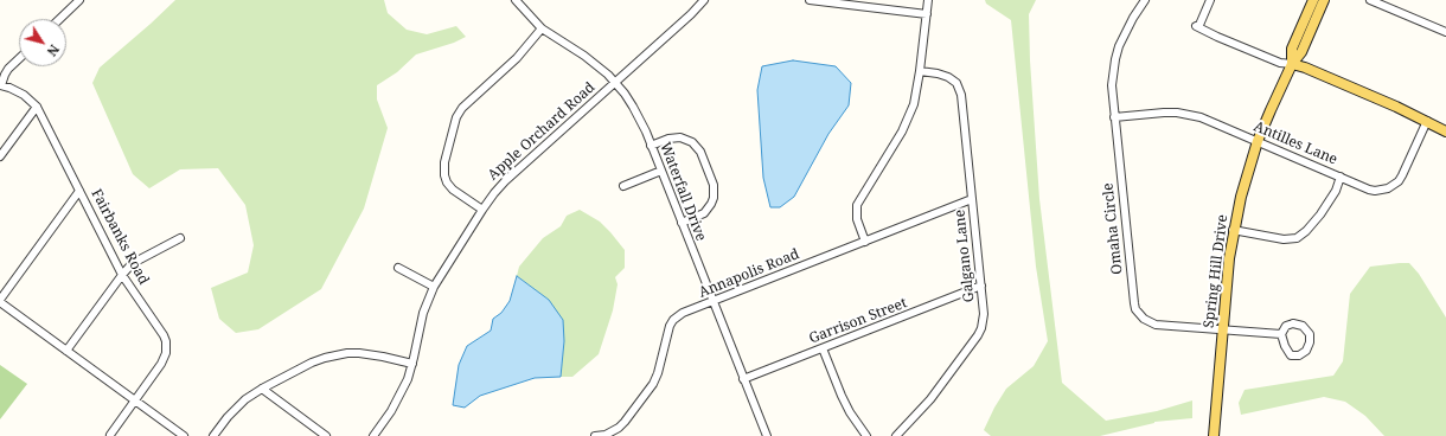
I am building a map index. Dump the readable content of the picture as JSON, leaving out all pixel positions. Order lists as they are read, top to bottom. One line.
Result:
{"streets":{"main road":["Spring Hill Drive"],"street":["Apple Orchard Road","Antilles Lane","Waterfall Drive","Omaha Circle","Fairbanks Road","Galgano Lane","Annapolis Road","Garrison Street"]},"crossings":[["Apple Orchard Road","Waterfall Drive"],["Antilles Lane","Omaha Circle"],["Antilles Lane","Spring Hill Drive"],["Waterfall Drive","Annapolis Road"],["Waterfall Drive","Garrison Street"],["Omaha Circle","Spring Hill Drive"],["Galgano Lane","Annapolis Road"],["Galgano Lane","Garrison Street"]],"north":"bottom right"}
